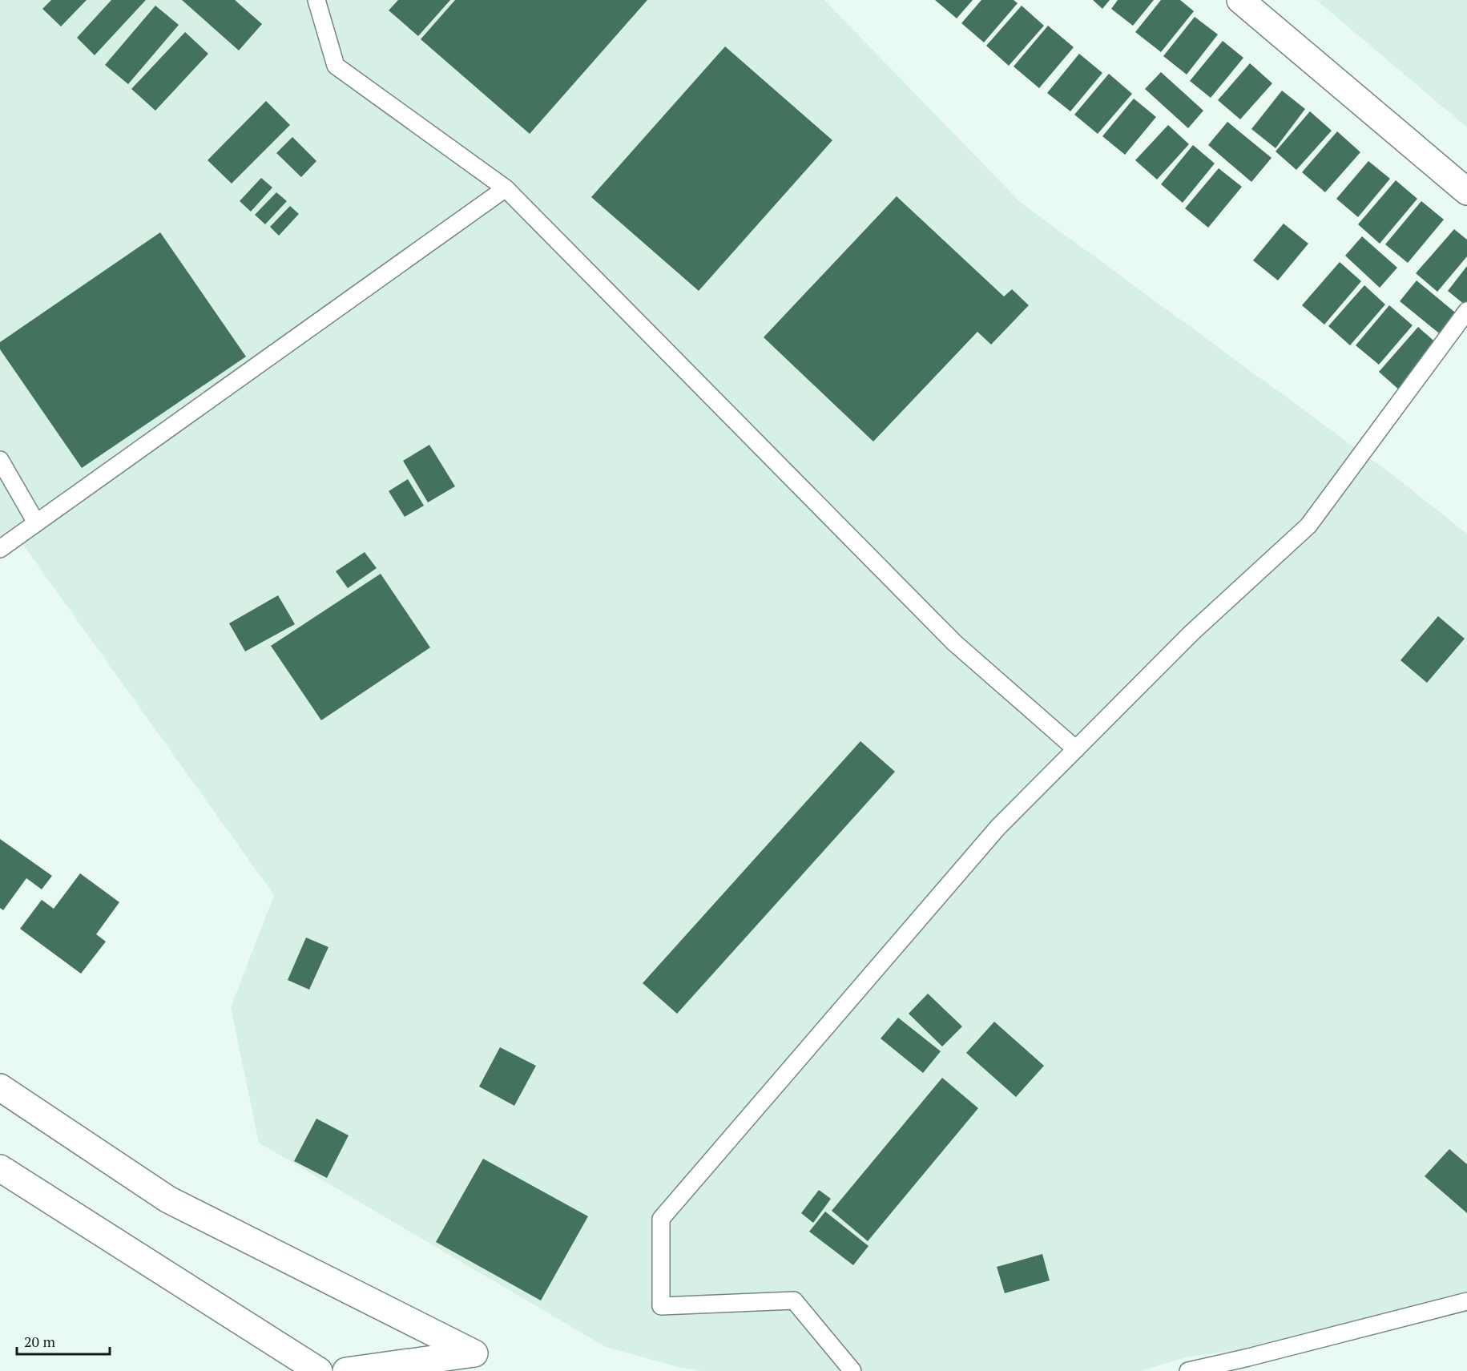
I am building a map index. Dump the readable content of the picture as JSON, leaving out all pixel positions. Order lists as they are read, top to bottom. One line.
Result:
{"scale_bar":"20 m"}
